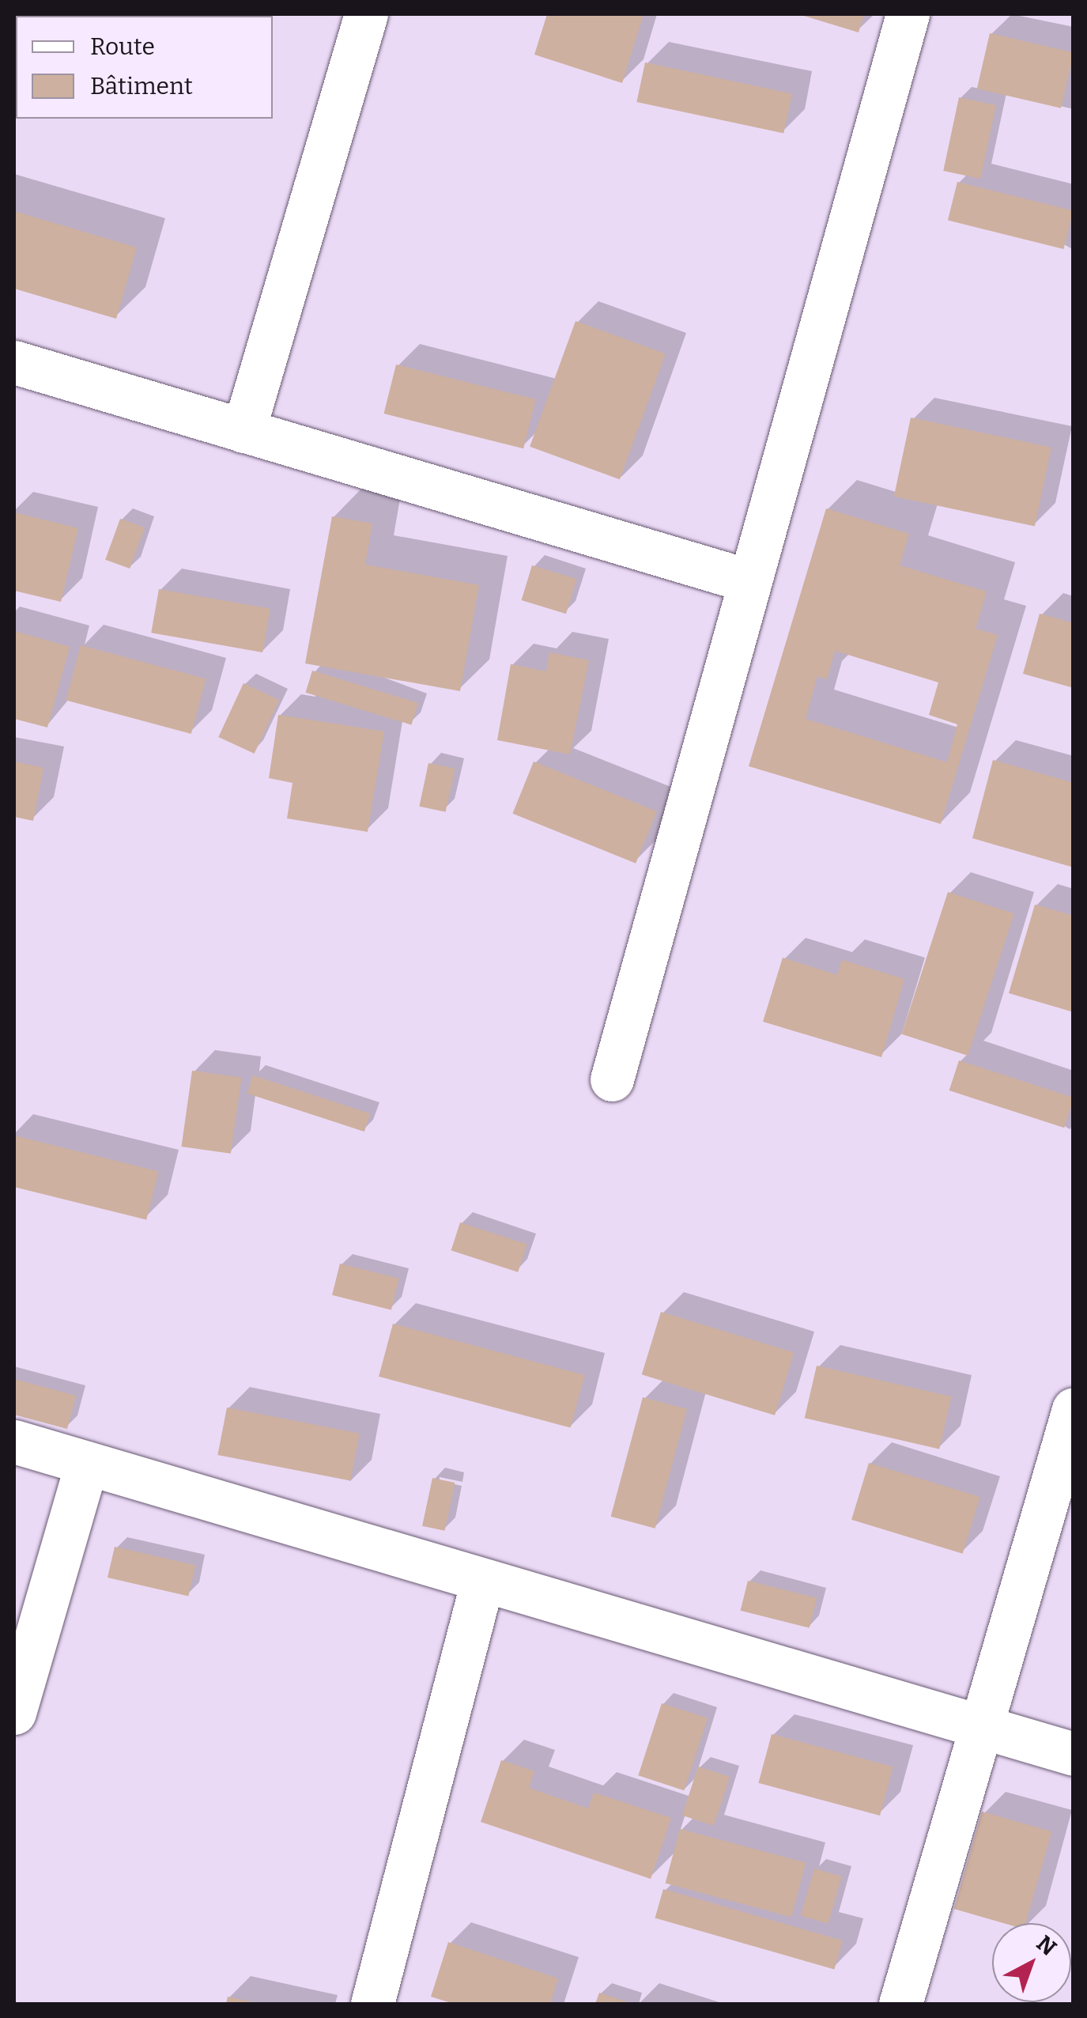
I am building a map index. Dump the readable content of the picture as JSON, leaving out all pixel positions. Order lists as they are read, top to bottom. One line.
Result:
{"legend":["Route","Bâtiment"],"north":"top right"}
